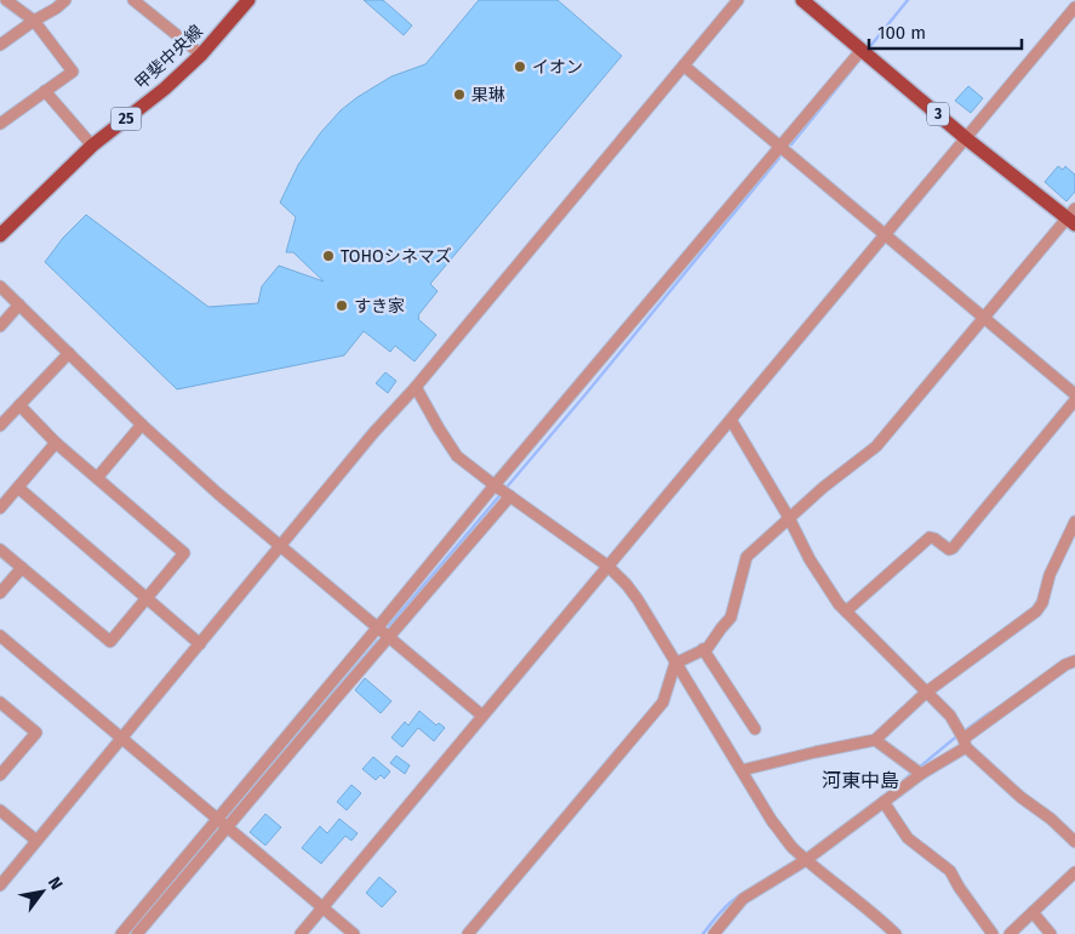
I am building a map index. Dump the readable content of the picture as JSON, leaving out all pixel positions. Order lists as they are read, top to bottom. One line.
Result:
{"streets":{"main road":["甲斐中央線","3","25"]},"districts":["河東中島"],"places":["イオン","果琳","TOHOシネマズ","すき家"],"scale_bar":"100 m","north":"top right"}
